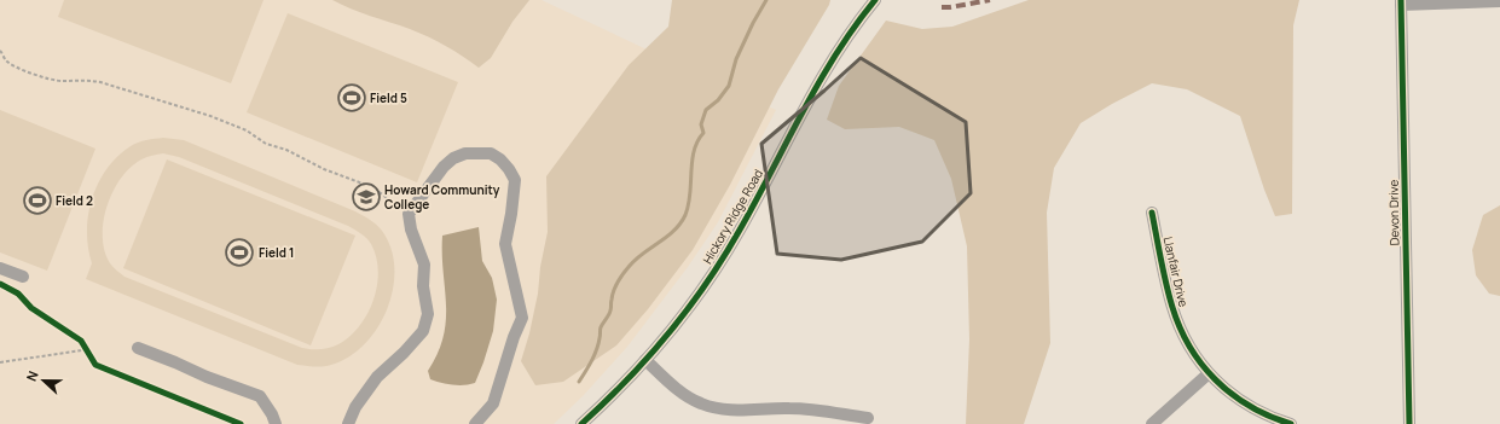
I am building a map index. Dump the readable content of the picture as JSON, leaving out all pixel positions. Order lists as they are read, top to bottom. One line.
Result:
{"streets":{"street":["Devon Drive","Hickory Ridge Road","Llanfair Drive"]},"places":{"sports":["Field 5","Field 2","Field 1"],"school or university":["Howard Community College"]},"north":"left"}
